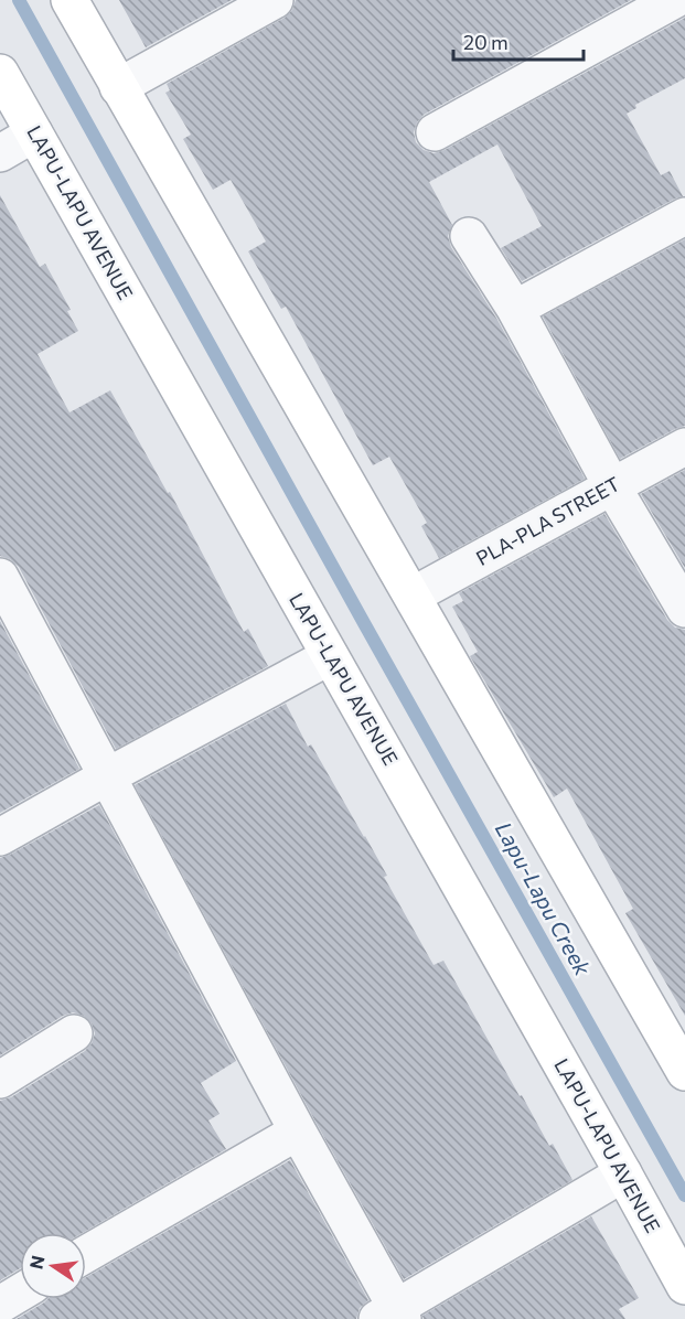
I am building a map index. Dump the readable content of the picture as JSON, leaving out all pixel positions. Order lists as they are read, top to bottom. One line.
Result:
{"streets":{"main road":["LAPU-LAPU AVENUE"],"street":["PLA-PLA STREET"]},"water":["Lapu-Lapu Creek"],"scale_bar":"20 m","north":"left"}
